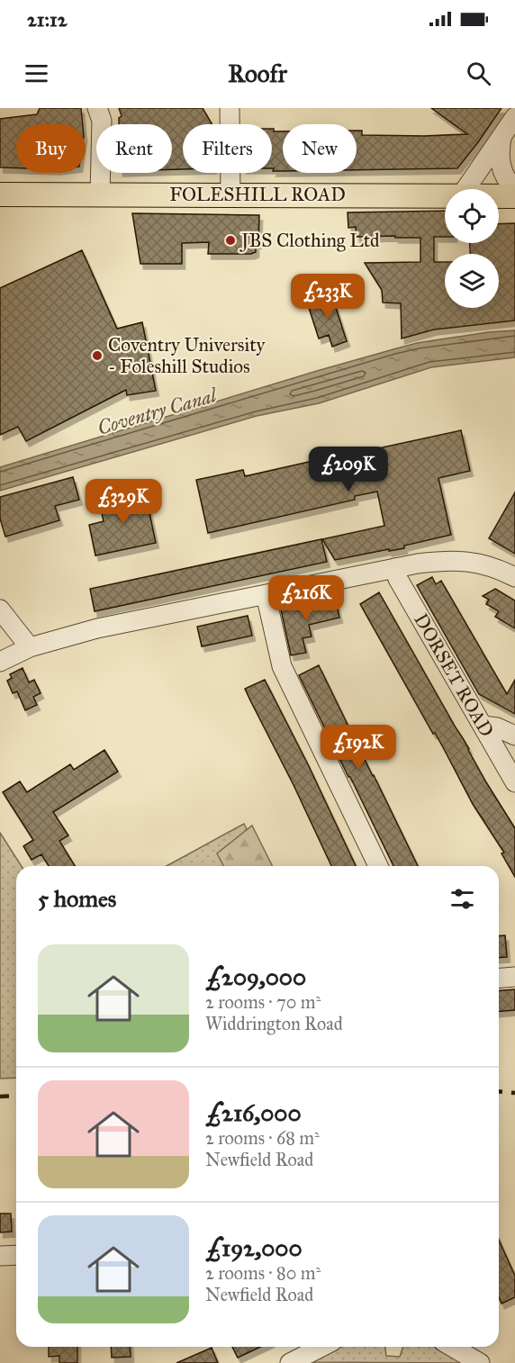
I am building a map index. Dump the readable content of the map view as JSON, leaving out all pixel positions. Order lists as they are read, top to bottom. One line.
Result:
{"streets":{"main road":["FOLESHILL ROAD"],"street":["DORSET ROAD"]},"water":["Coventry Canal"],"places":["JBS Clothing Ltd","Coventry University - Foleshill Studios"],"page":{"status":"21:12","header":"Roofr","chip":["Buy","Rent","Filters","New"],"price":["£233K","£209K","£329K","£216K","£192K"],"heading":"5 homes","list":[{"name":"£209,000","note":"2 rooms · 70 m² · Widdrington Road"},{"name":"£216,000","note":"2 rooms · 68 m² · Newfield Road"},{"name":"£192,000","note":"2 rooms · 80 m² · Newfield Road"}]}}
